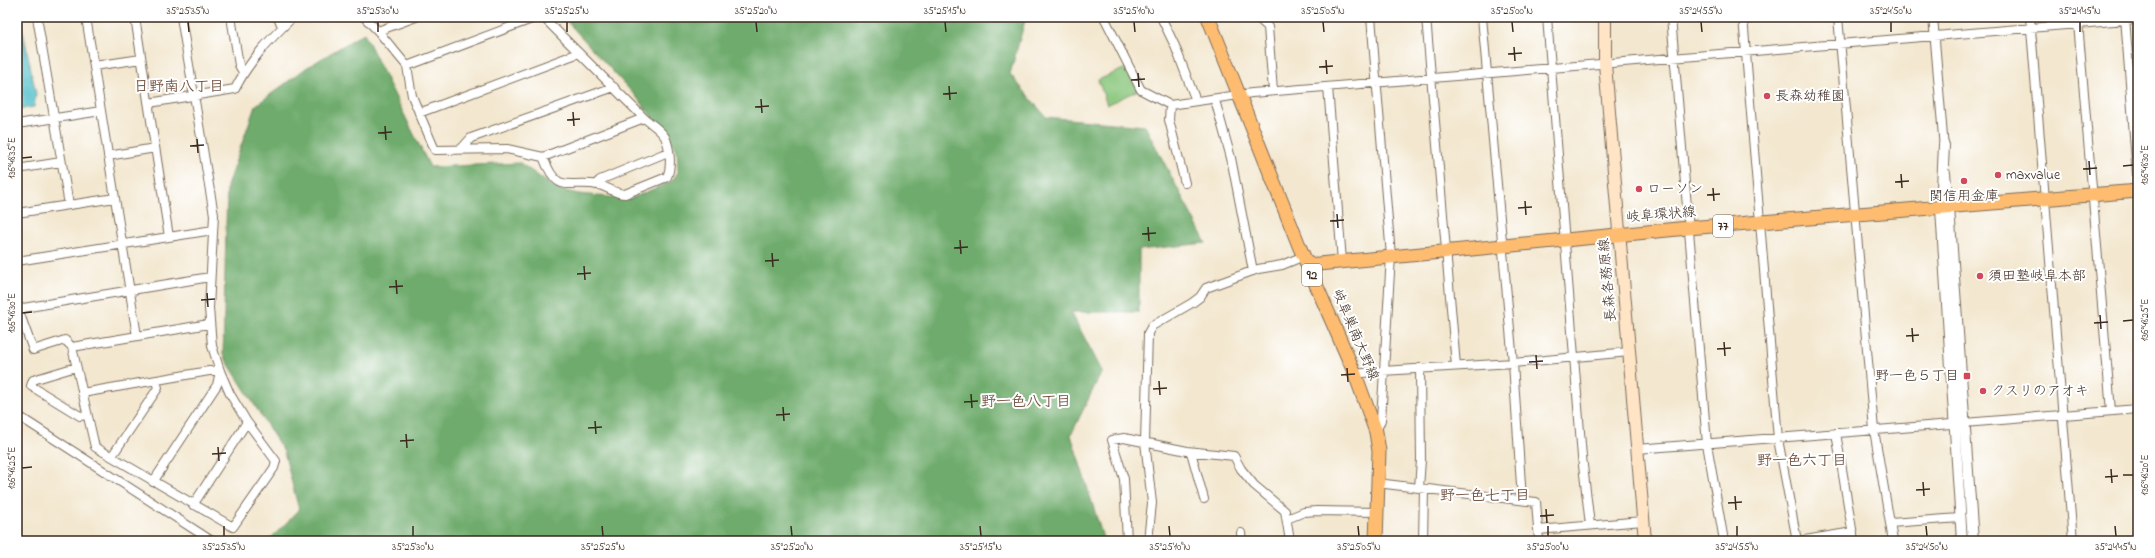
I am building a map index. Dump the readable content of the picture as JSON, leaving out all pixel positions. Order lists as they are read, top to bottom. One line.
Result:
{"streets":{"main road":["岐阜環状線","77","92","長森各務原線","岐阜巣南大野線"]},"crossings":[["岐阜環状線","長森各務原線"],["岐阜環状線","岐阜巣南大野線"]],"districts":["日野南八丁目","野一色八丁目","野一色六丁目","野一色七丁目"],"places":{"other":["長森幼稚園","maxvalue","関信用金庫","ローソン","須田塾岐阜本部","クスリのアオキ"],"transit":["野一色５丁目"]},"coordinates":["35°25'35\"N","35°25'30\"N","35°25'25\"N","35°25'20\"N","35°25'15\"N","35°25'10\"N","35°25'05\"N","35°25'00\"N","35°24'55\"N","35°24'50\"N","35°24'45\"N","136°48'35\"E","136°48'30\"E","136°48'25\"E","136°48'20\"E"]}
